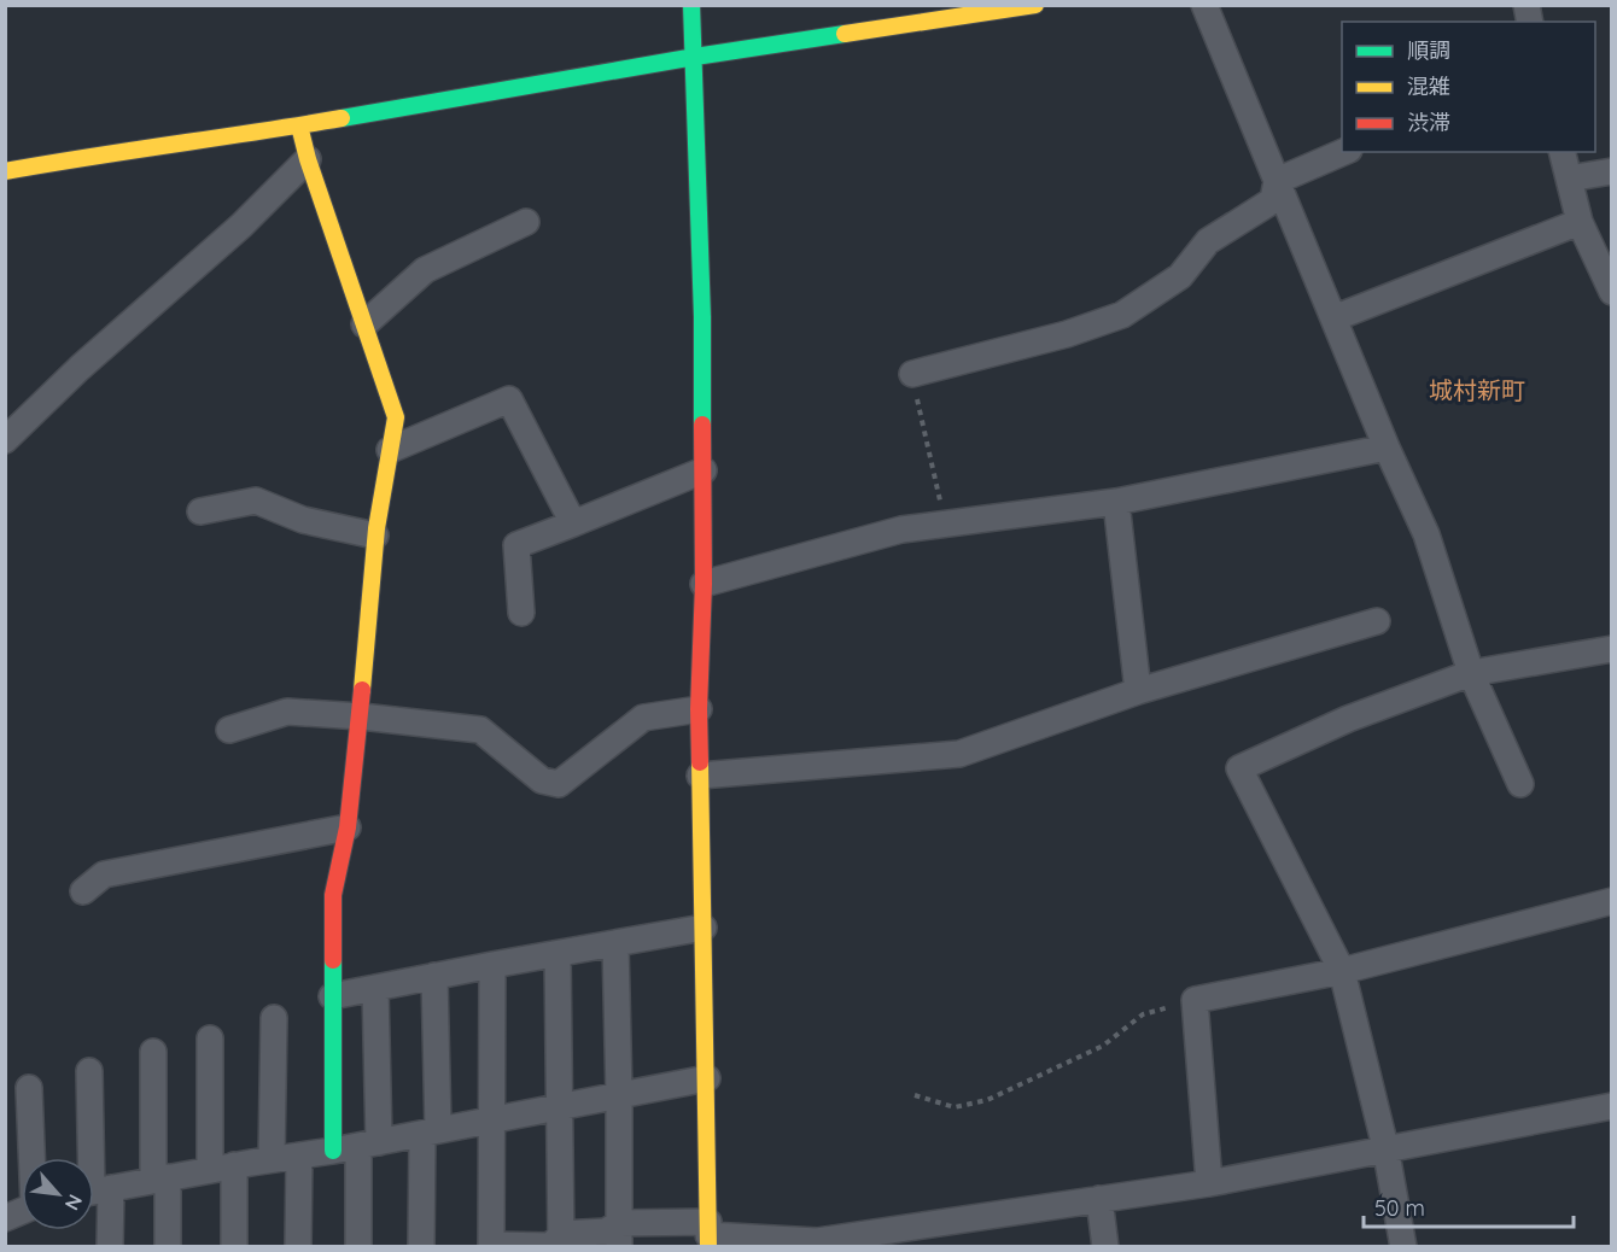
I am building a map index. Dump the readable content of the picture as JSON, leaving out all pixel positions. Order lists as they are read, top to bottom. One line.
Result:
{"districts":["城村新町"],"legend":["順調","混雑","渋滞"],"scale_bar":"50 m","north":"bottom right"}
